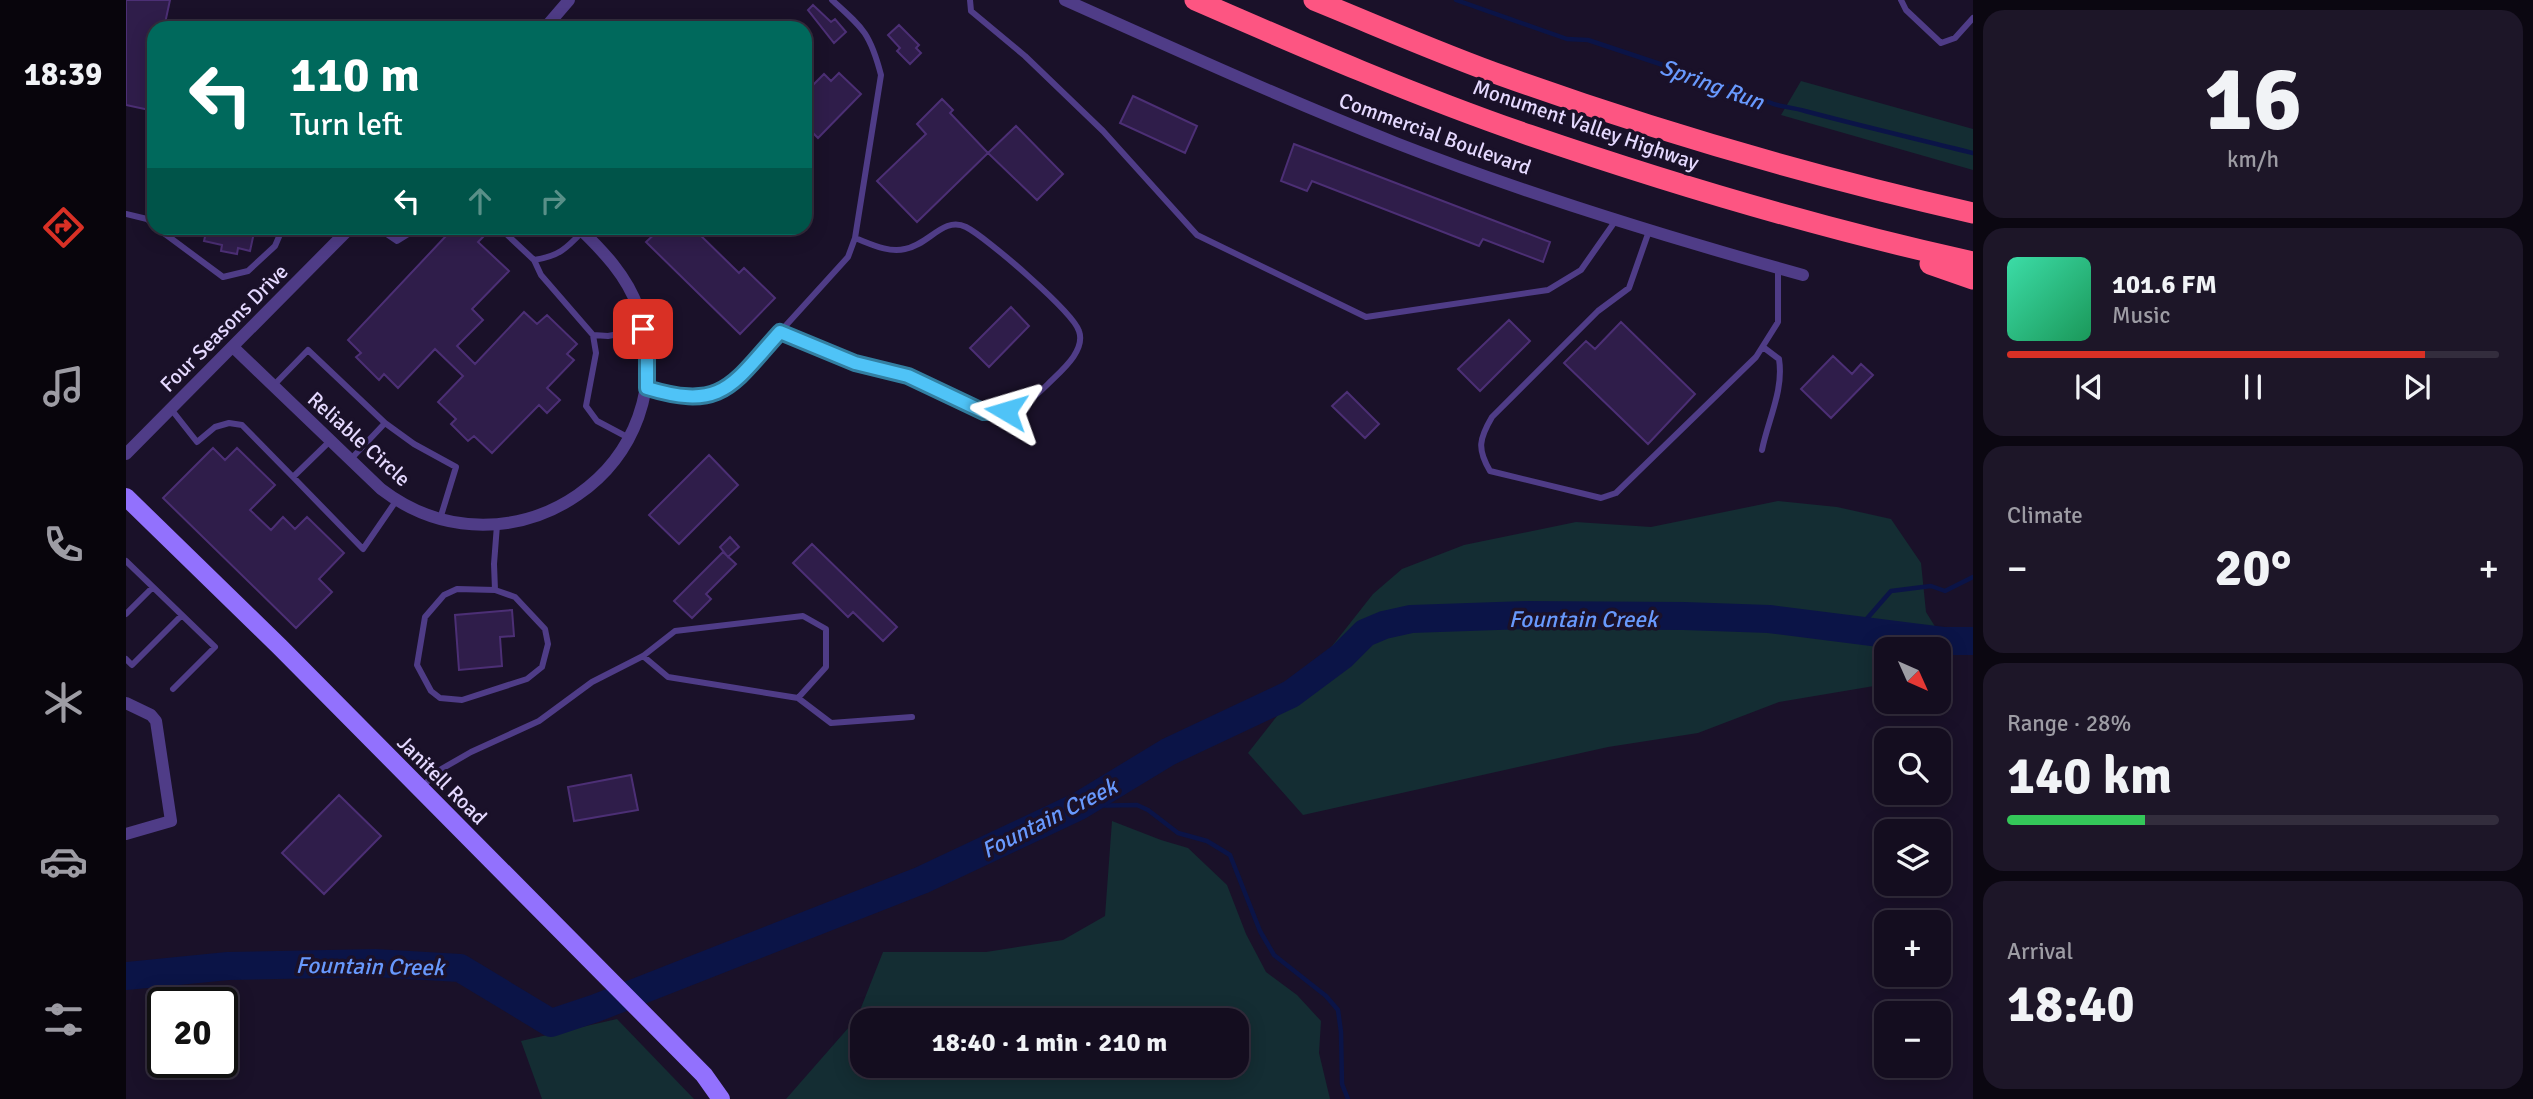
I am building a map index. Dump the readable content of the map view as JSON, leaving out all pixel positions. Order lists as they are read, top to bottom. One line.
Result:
{"streets":{"highway":["Monument Valley Highway"],"street":["Commercial Boulevard","Four Seasons Drive","Reliable Circle","Janitell Road"]},"crossings":[["Four Seasons Drive","Reliable Circle"]],"water":["Spring Run","Fountain Creek"],"north":"bottom right","page":{"tabs":"18:39","tile":[["16","km/h"],"Climate",["Range · 28%","140 km"],["Arrival","18:40"]],"turn":["110 m","Turn left"],"song":["101.6 FM","Music"],"heat":["−","20°","+"],"map_buttons":["+","−"],"limit":"20","trip":"18:40 · 1 min · 210 m"}}
